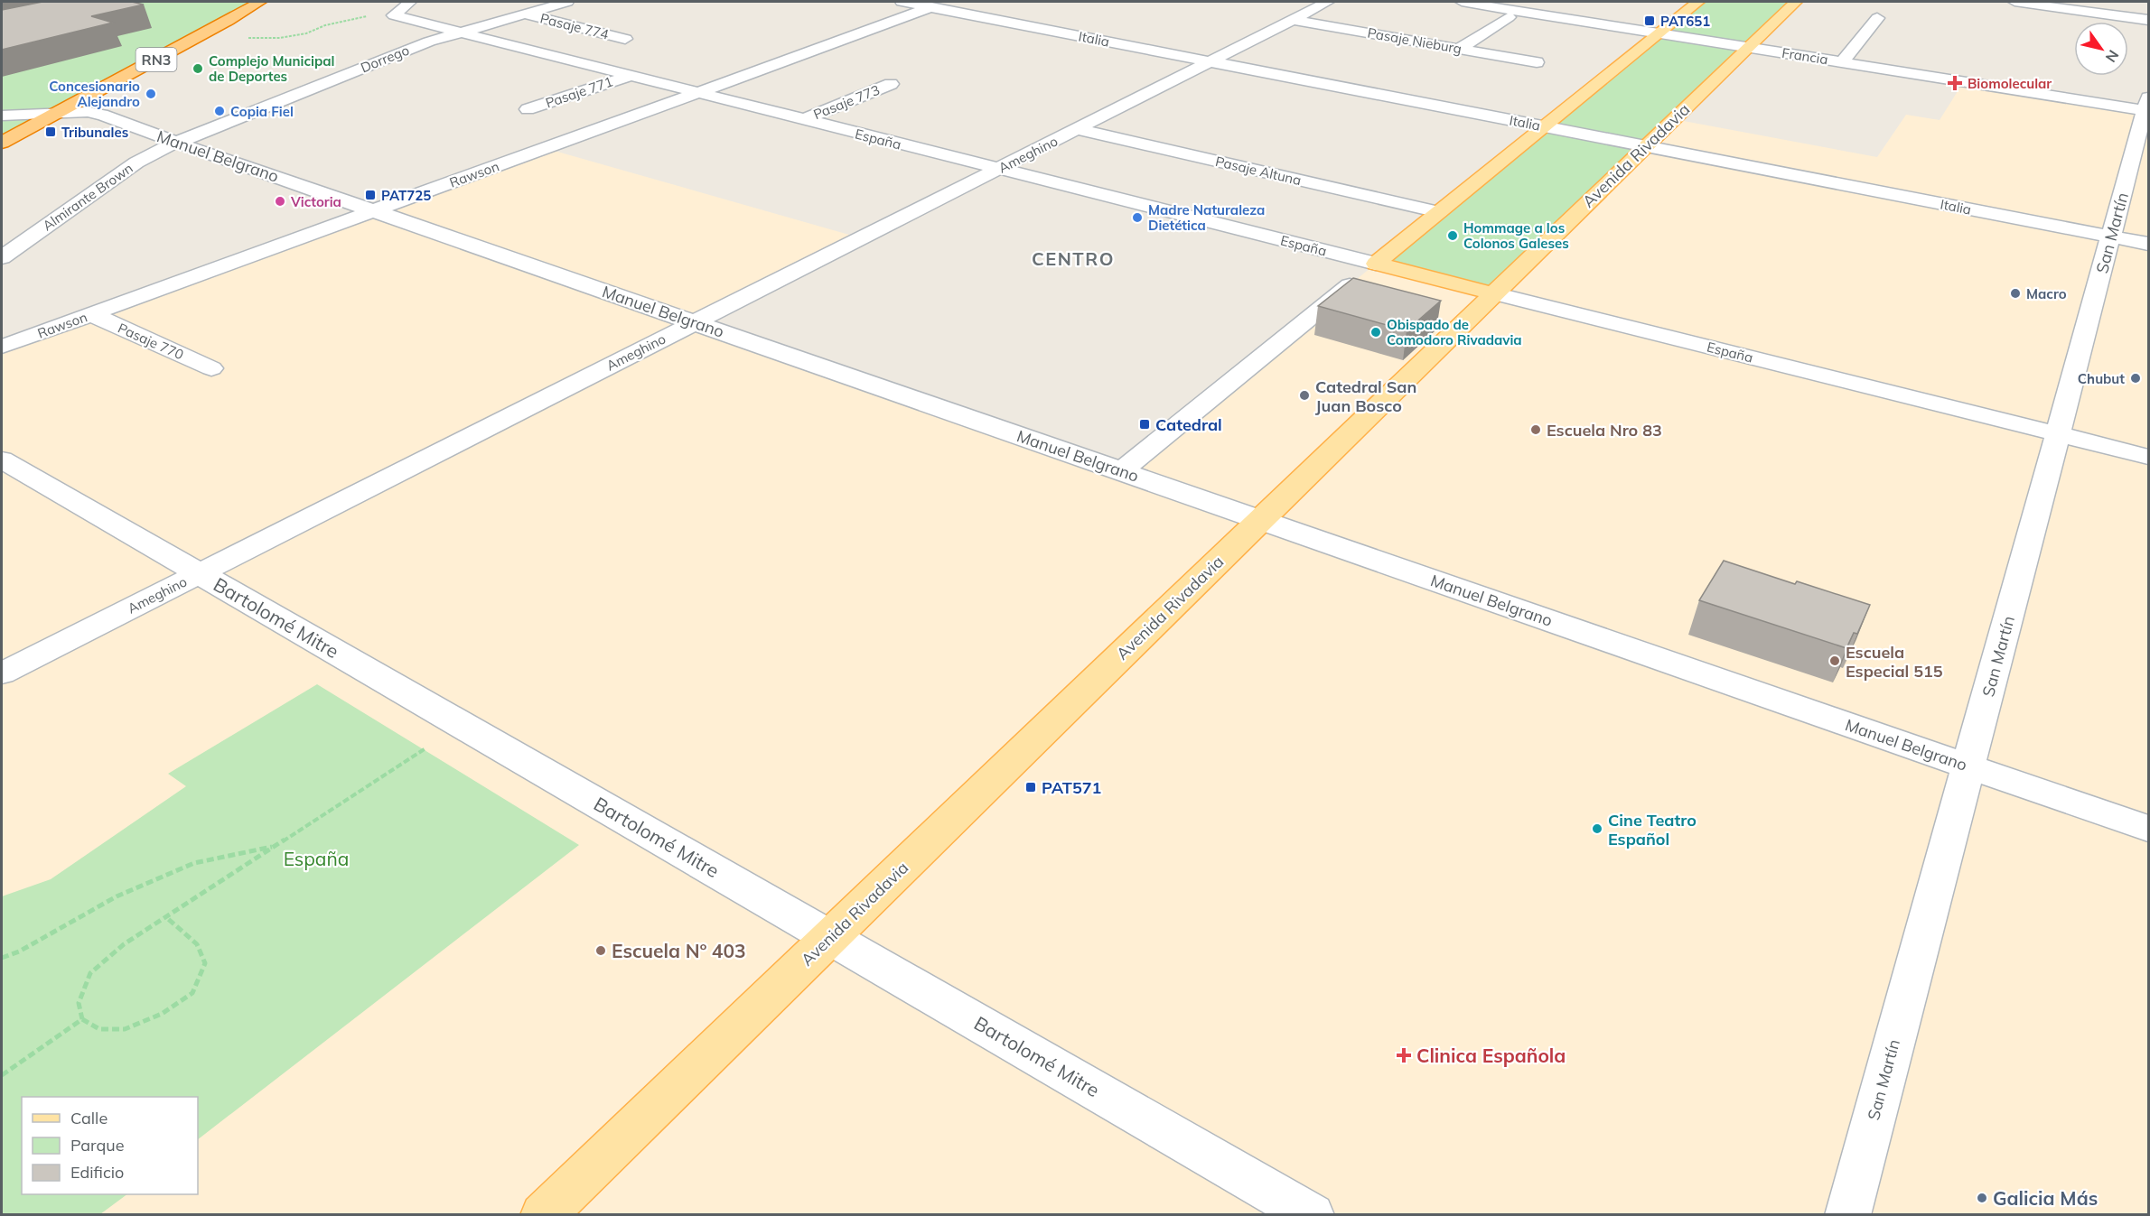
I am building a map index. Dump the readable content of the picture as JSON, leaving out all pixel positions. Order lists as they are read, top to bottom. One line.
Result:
{"streets":{"highway":["RN3"],"main road":["España","Avenida Rivadavia"],"street":["Pasaje 774","Italia","Pasaje Nieburg","Francia","Dorrego","Pasaje 771","Pasaje 773","Ameghino","Manuel Belgrano","Pasaje Altuna","Rawson","Almirante Brown","San Martín","Pasaje 770","Bartolomé Mitre"]},"crossings":[["Pasaje 774","Dorrego"],["Italia","Ameghino"],["Italia","Avenida Rivadavia"],["Italia","Rawson"],["Italia","San Martín"],["Pasaje Nieburg","Ameghino"],["Francia","Avenida Rivadavia"],["Francia","San Martín"],["Dorrego","España"],["Dorrego","Manuel Belgrano"],["Dorrego","Almirante Brown"],["RN3","Manuel Belgrano"],["Pasaje 771","España"],["Pasaje 773","España"],["España","Ameghino"],["España","Avenida Rivadavia"],["España","Rawson"],["España","San Martín"],["Ameghino","Manuel Belgrano"],["Ameghino","Pasaje Altuna"],["Ameghino","Bartolomé Mitre"],["Avenida Rivadavia","Manuel Belgrano"],["Avenida Rivadavia","Bartolomé Mitre"],["Manuel Belgrano","Rawson"],["Manuel Belgrano","Almirante Brown"],["Manuel Belgrano","San Martín"],["Rawson","Pasaje 770"]],"districts":["CENTRO"],"parks":["España"],"places":{"transit":["PAT651","Tribunales","PAT725","Catedral","PAT571"],"other":["Complejo Municipal de Deportes","Concesionario Alejandro","Copia Fiel","Victoria","Madre Naturaleza Dietética","Hommage a los Colonos Galeses","Macro","Obispado de Comodoro Rivadavia","Chubut","Catedral San Juan Bosco","Escuela Nro 83","Escuela Especial 515","Cine Teatro Español","Escuela Nº 403","Galicia Más"],"health":["Biomolecular","Clinica Española"]},"legend":["Calle","Parque","Edificio"],"north":"bottom right"}
